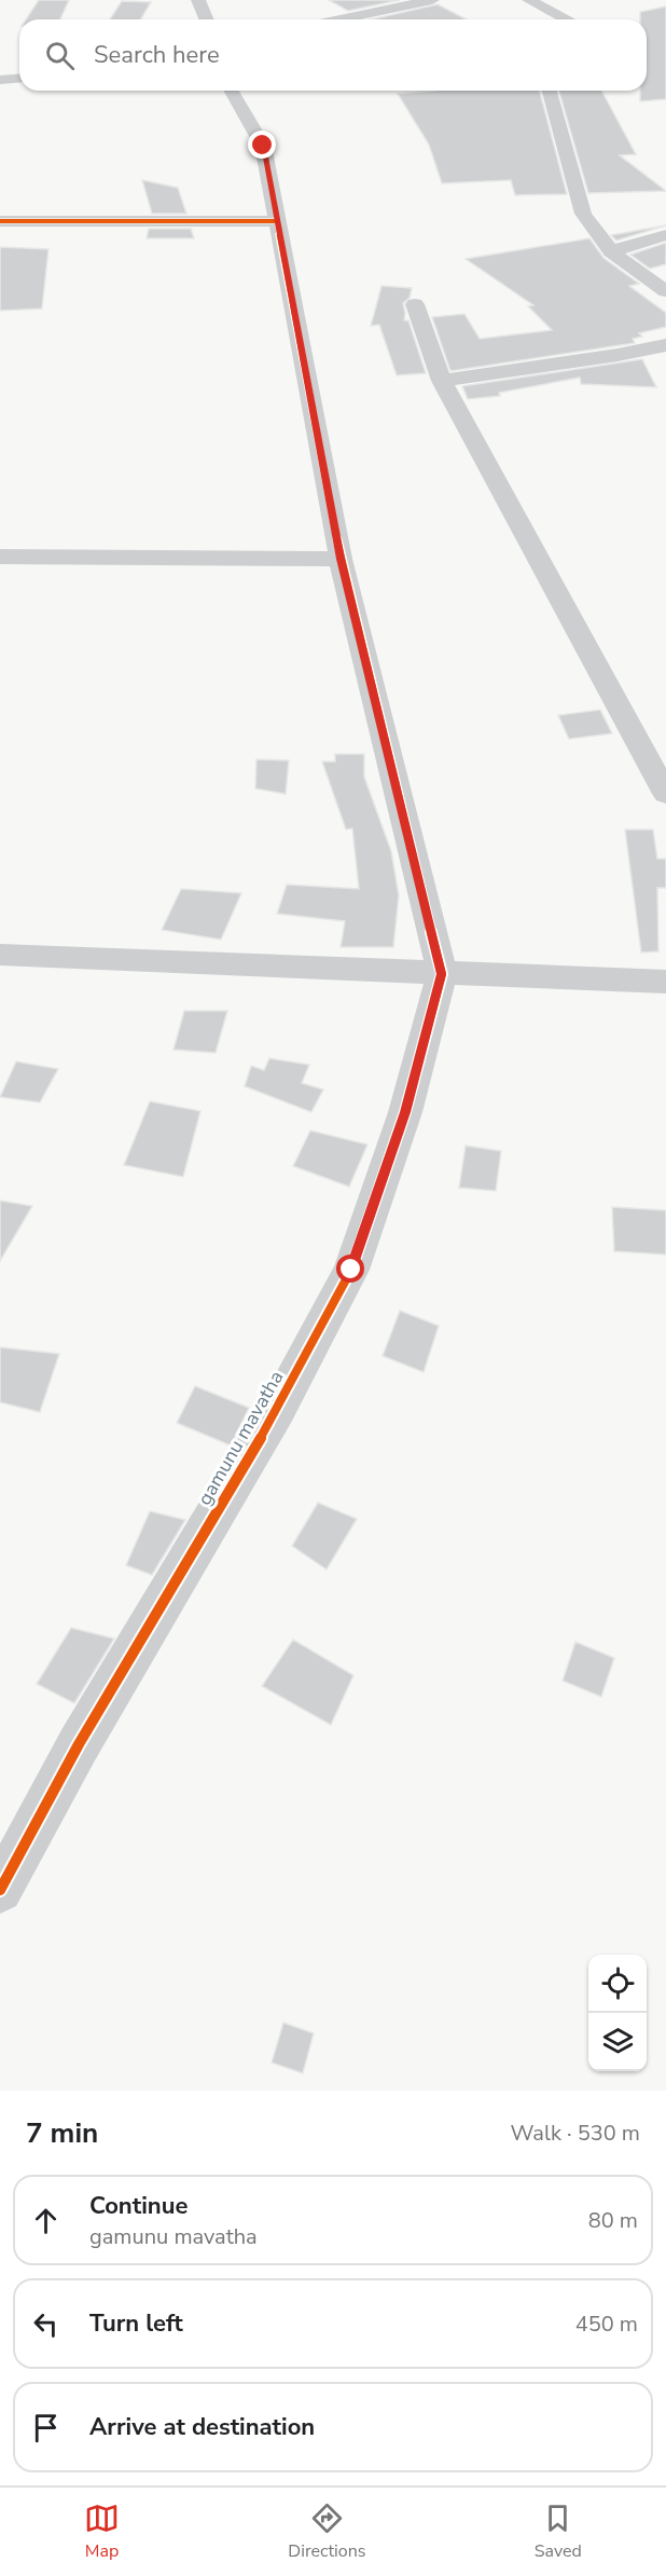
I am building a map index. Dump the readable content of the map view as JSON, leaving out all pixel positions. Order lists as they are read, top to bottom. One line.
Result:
{"streets":{"street":["gamunu mavatha"]},"page":{"search":"Search here","heading":["7 min","Walk · 530 m"],"list":[["Continue","gamunu mavatha","80 m"],["Turn left","450 m"],"Arrive at destination"],"nav":["Map","Directions","Saved"]}}
